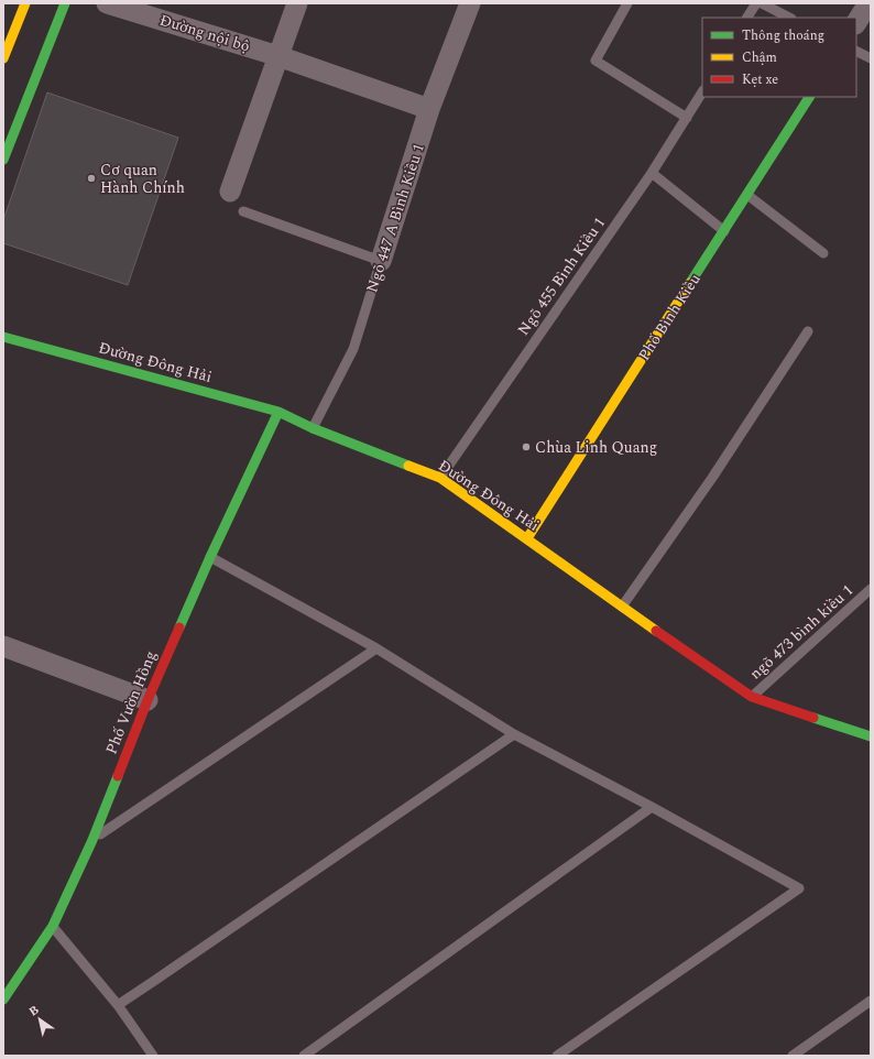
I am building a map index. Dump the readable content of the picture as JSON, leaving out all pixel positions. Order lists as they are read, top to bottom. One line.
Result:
{"streets":{"main road":["Phố Bình Kiều","Đường Đông Hải","Phố Vườn Hồng"],"street":["Đường nội bộ","Ngõ 447 A Bình Kiều 1"],"lane":["Ngõ 455 Bình Kiều 1","ngõ 473 bình kiều 1"]},"crossings":[["Đường nội bộ","Ngõ 447 A Bình Kiều 1"],["Ngõ 447 A Bình Kiều 1","Đường Đông Hải"],["Ngõ 455 Bình Kiều 1","Đường Đông Hải"],["Phố Bình Kiều","Đường Đông Hải"],["Đường Đông Hải","ngõ 473 bình kiều 1"],["Đường Đông Hải","Phố Vườn Hồng"]],"places":["Cơ quan Hành Chính","Chùa Linh Quang"],"legend":["Thông thoáng","Chậm","Kẹt xe"],"north":"top left"}
